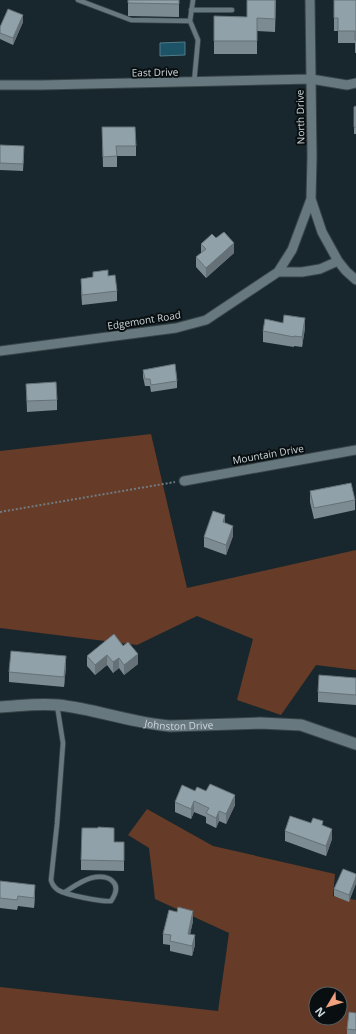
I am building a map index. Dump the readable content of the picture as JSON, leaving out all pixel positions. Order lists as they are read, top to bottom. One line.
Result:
{"streets":{"street":["East Drive","North Drive","Edgemont Road","Mountain Drive","Johnston Drive"]},"crossings":[["East Drive","North Drive"],["North Drive","Edgemont Road"]],"north":"bottom left"}
